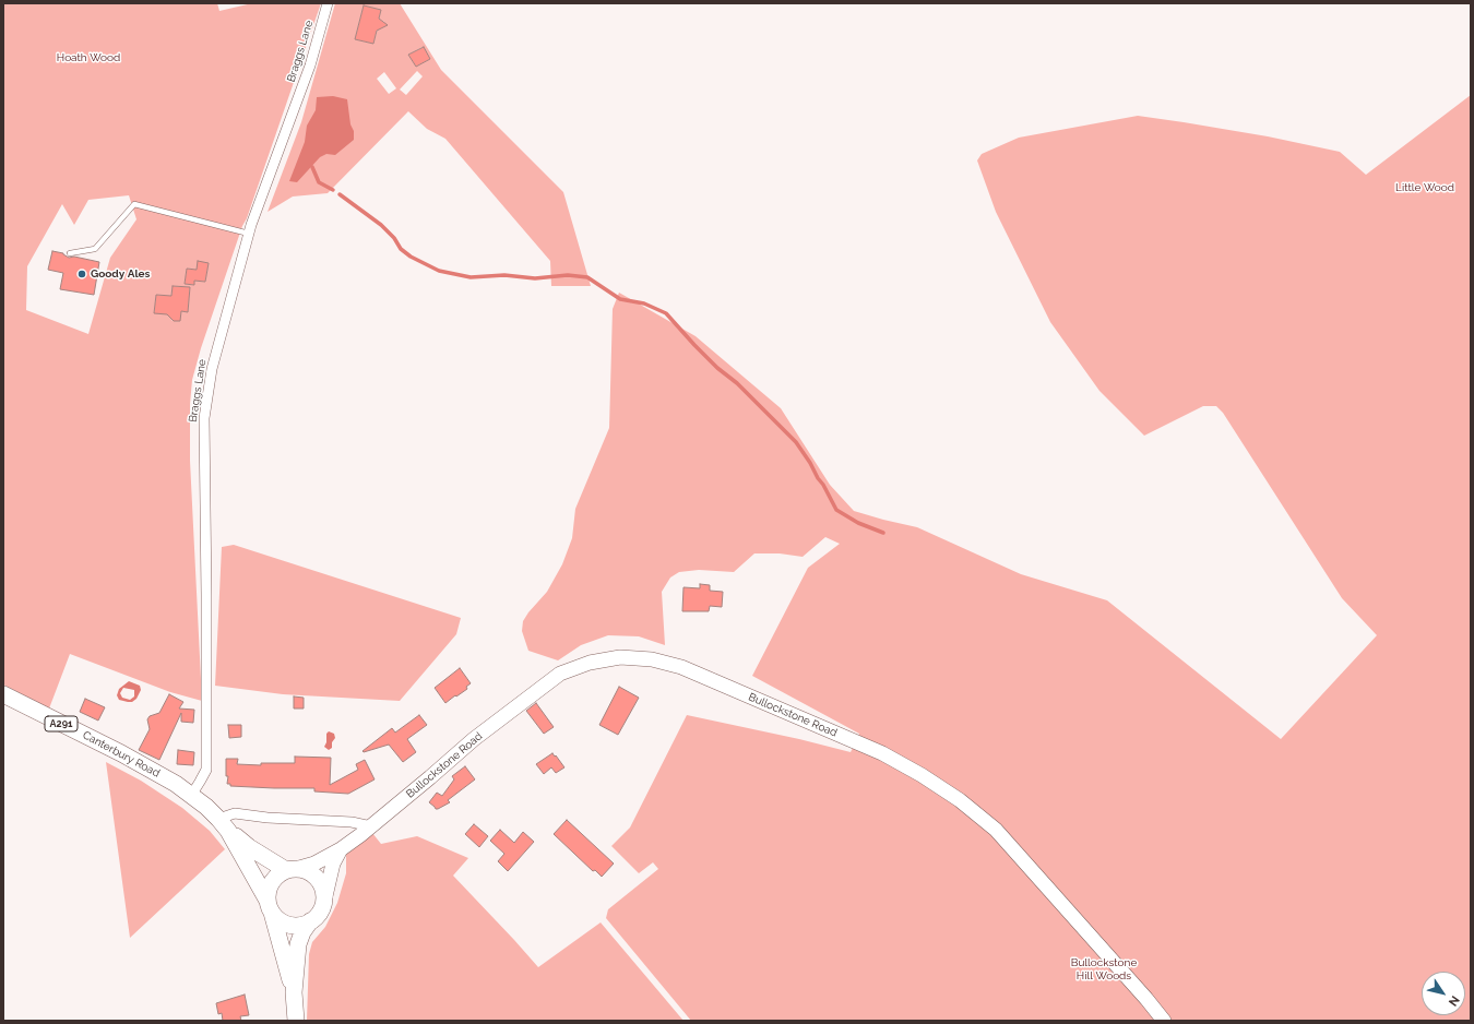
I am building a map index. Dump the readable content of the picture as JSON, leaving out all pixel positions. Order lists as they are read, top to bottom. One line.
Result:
{"streets":{"main road":["A291","Canterbury Road"],"street":["Braggs Lane","Bullockstone Road"]},"crossings":[["Braggs Lane","Canterbury Road"],["Bullockstone Road","Canterbury Road"]],"parks":["Hoath Wood","Little Wood","Bullockstone Hill Woods"],"places":["Goody Ales"],"north":"bottom right"}
